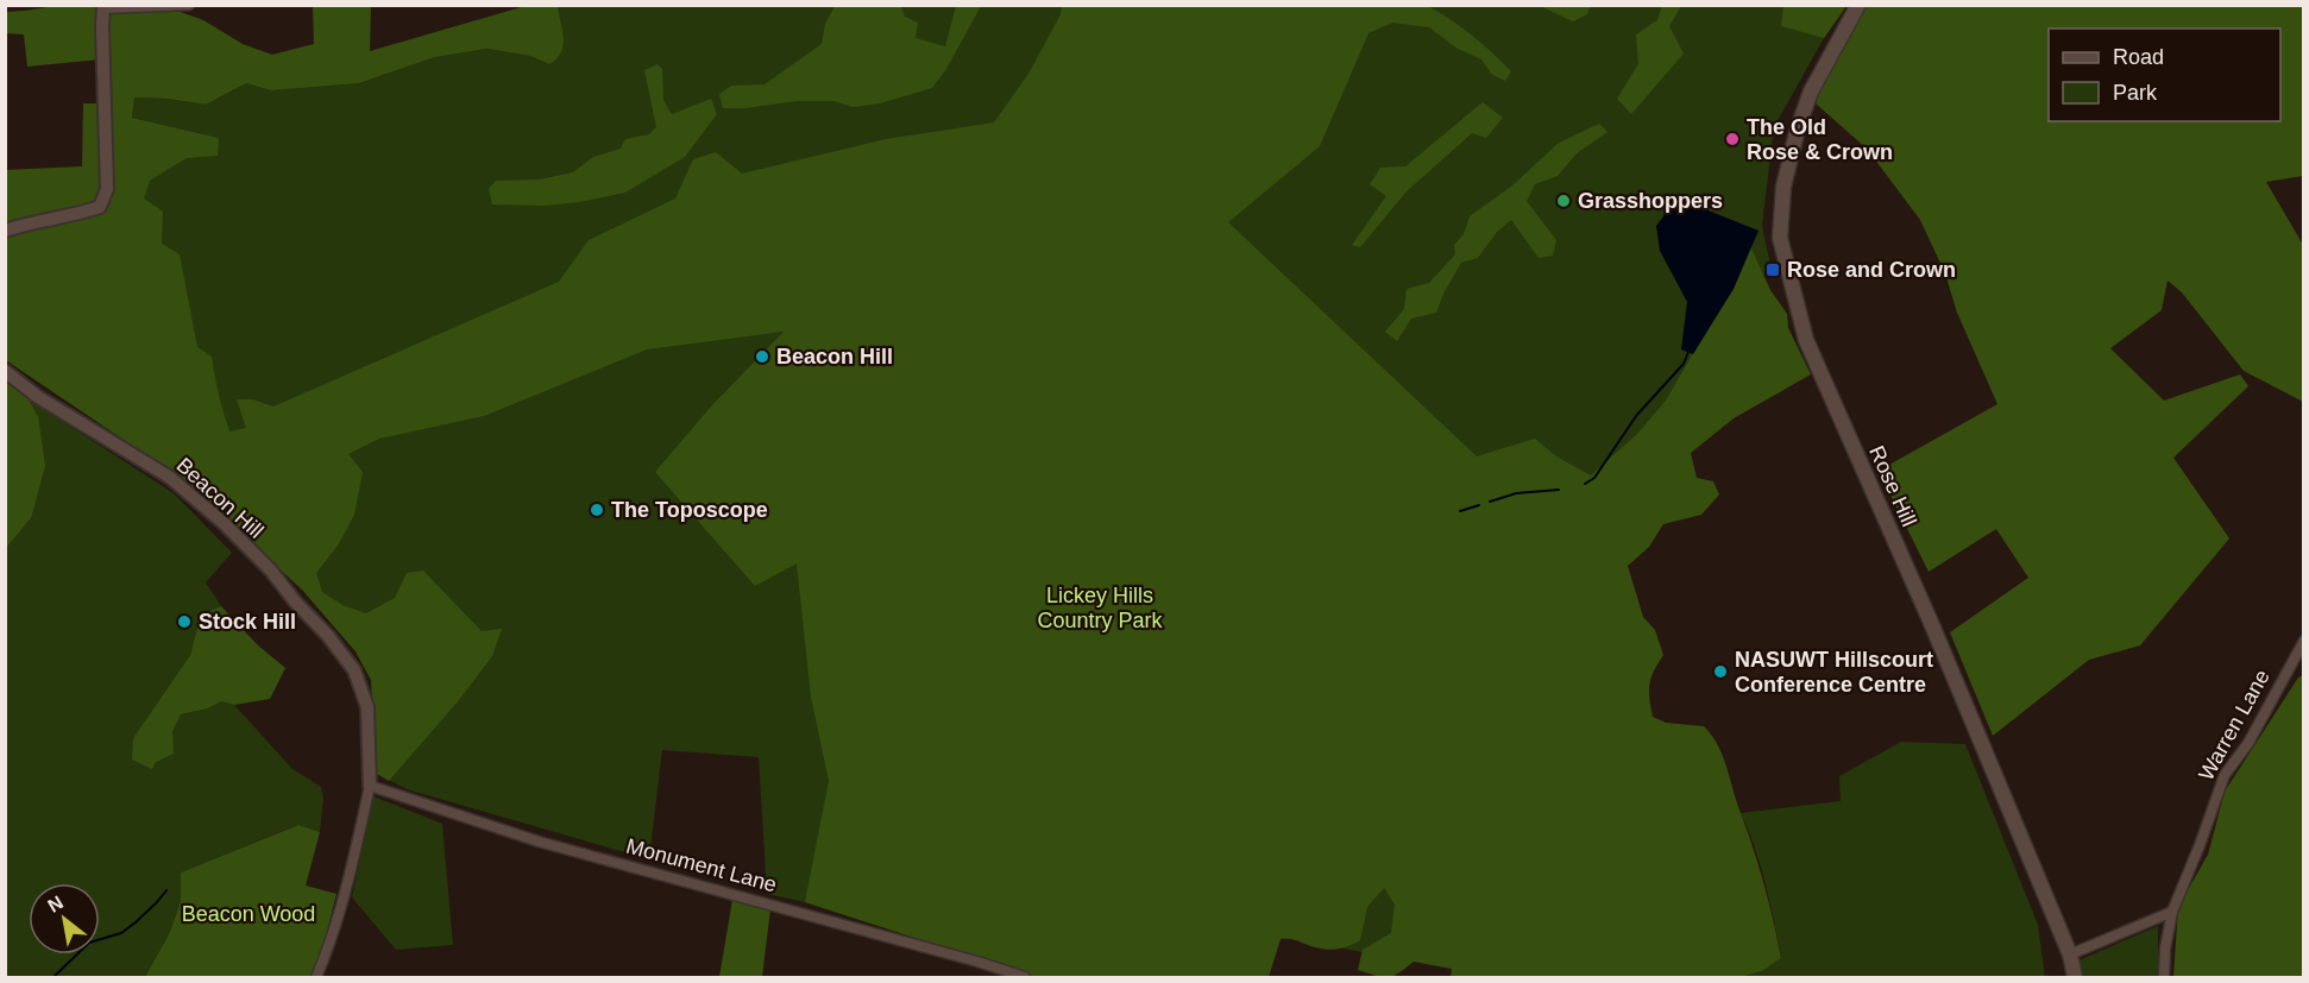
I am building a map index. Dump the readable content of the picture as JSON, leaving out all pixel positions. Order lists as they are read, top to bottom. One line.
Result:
{"streets":{"main road":["Rose Hill"],"street":["Beacon Hill","Warren Lane","Monument Lane"]},"crossings":[["Beacon Hill","Monument Lane"]],"parks":["Lickey Hills Country Park","Beacon Wood"],"places":{"other":["The Old Rose & Crown","Grasshoppers","Beacon Hill","The Toposcope","Stock Hill","NASUWT Hillscourt Conference Centre"],"transit":["Rose and Crown"]},"legend":["Road","Park"],"north":"top left"}
